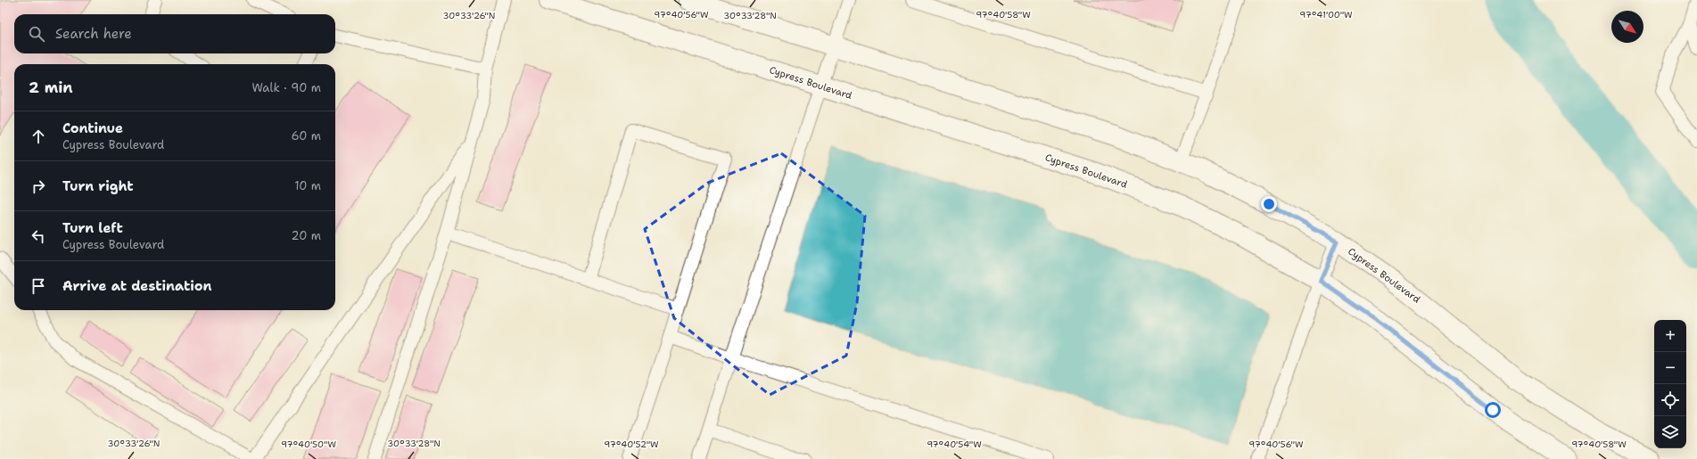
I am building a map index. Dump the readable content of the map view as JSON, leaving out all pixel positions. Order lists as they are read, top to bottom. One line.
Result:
{"streets":{"street":["Cypress Boulevard"]},"north":"bottom right","page":{"search":"Search here","heading":["2 min","Walk · 90 m"],"list":[["Continue","Cypress Boulevard","60 m"],["Turn right","10 m"],["Turn left","Cypress Boulevard","20 m"],"Arrive at destination"],"map_buttons":["+","−"]},"coordinates":["97°40'56\"W","97°40'58\"W","97°41'00\"W","30°33'26\"N","30°33'28\"N","97°40'50\"W","97°40'52\"W","97°40'54\"W"]}
